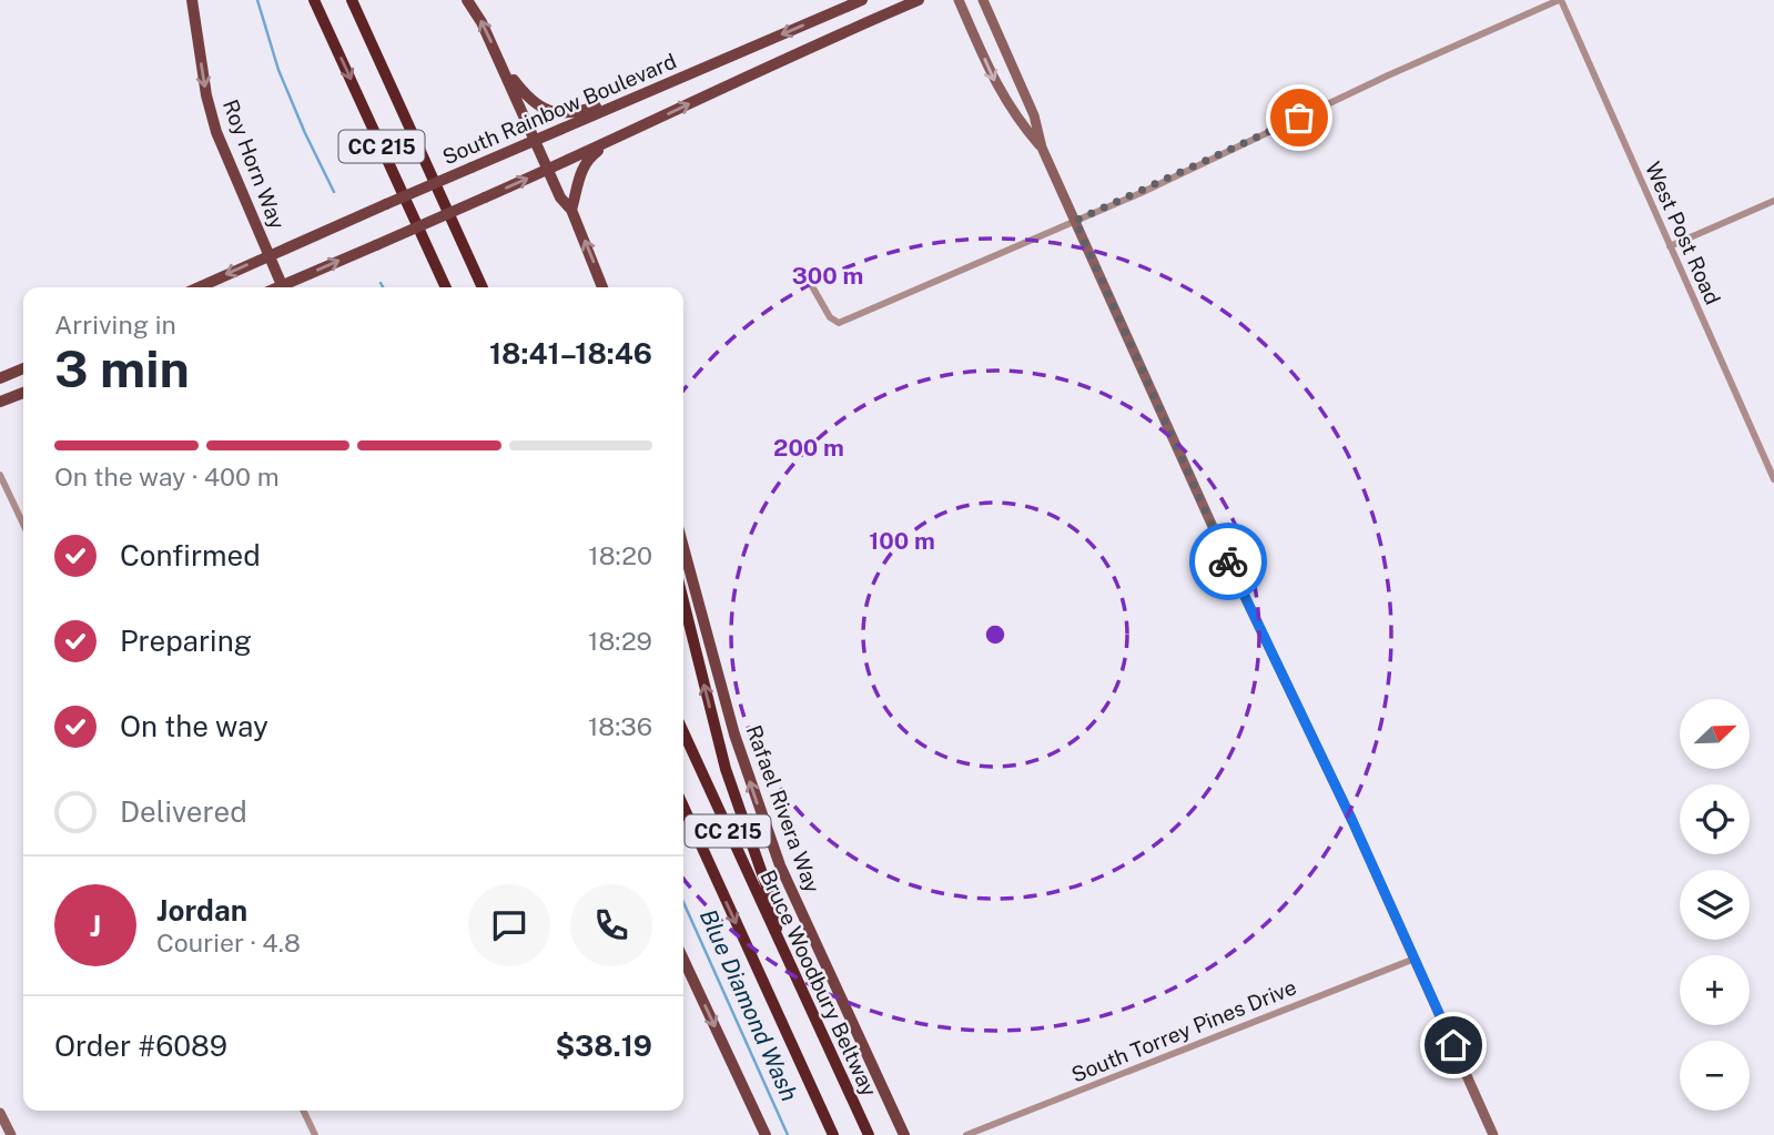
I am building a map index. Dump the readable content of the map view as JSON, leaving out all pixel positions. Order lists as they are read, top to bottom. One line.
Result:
{"streets":{"highway":["CC 215","Bruce Woodbury Beltway"],"main road":["South Rainbow Boulevard","Roy Horn Way","Rafael Rivera Way"],"street":["West Post Road","South Torrey Pines Drive"]},"crossings":[["South Rainbow Boulevard","Roy Horn Way"]],"one_way":["Roy Horn Way","Rafael Rivera Way"],"water":["Blue Diamond Wash"],"north":"top right","page":{"heading":["3 min","Arriving in","18:41–18:46"],"panel":["Jordan","Courier · 4.8","Order #6089","$38.19"],"bar":"On the way · 400 m","list":[["Confirmed","18:20"],["Preparing","18:29"],["On the way","18:36"],"Delivered"],"map_buttons":["+","−"],"round":"J"},"rings":["300 m","200 m","100 m"]}
